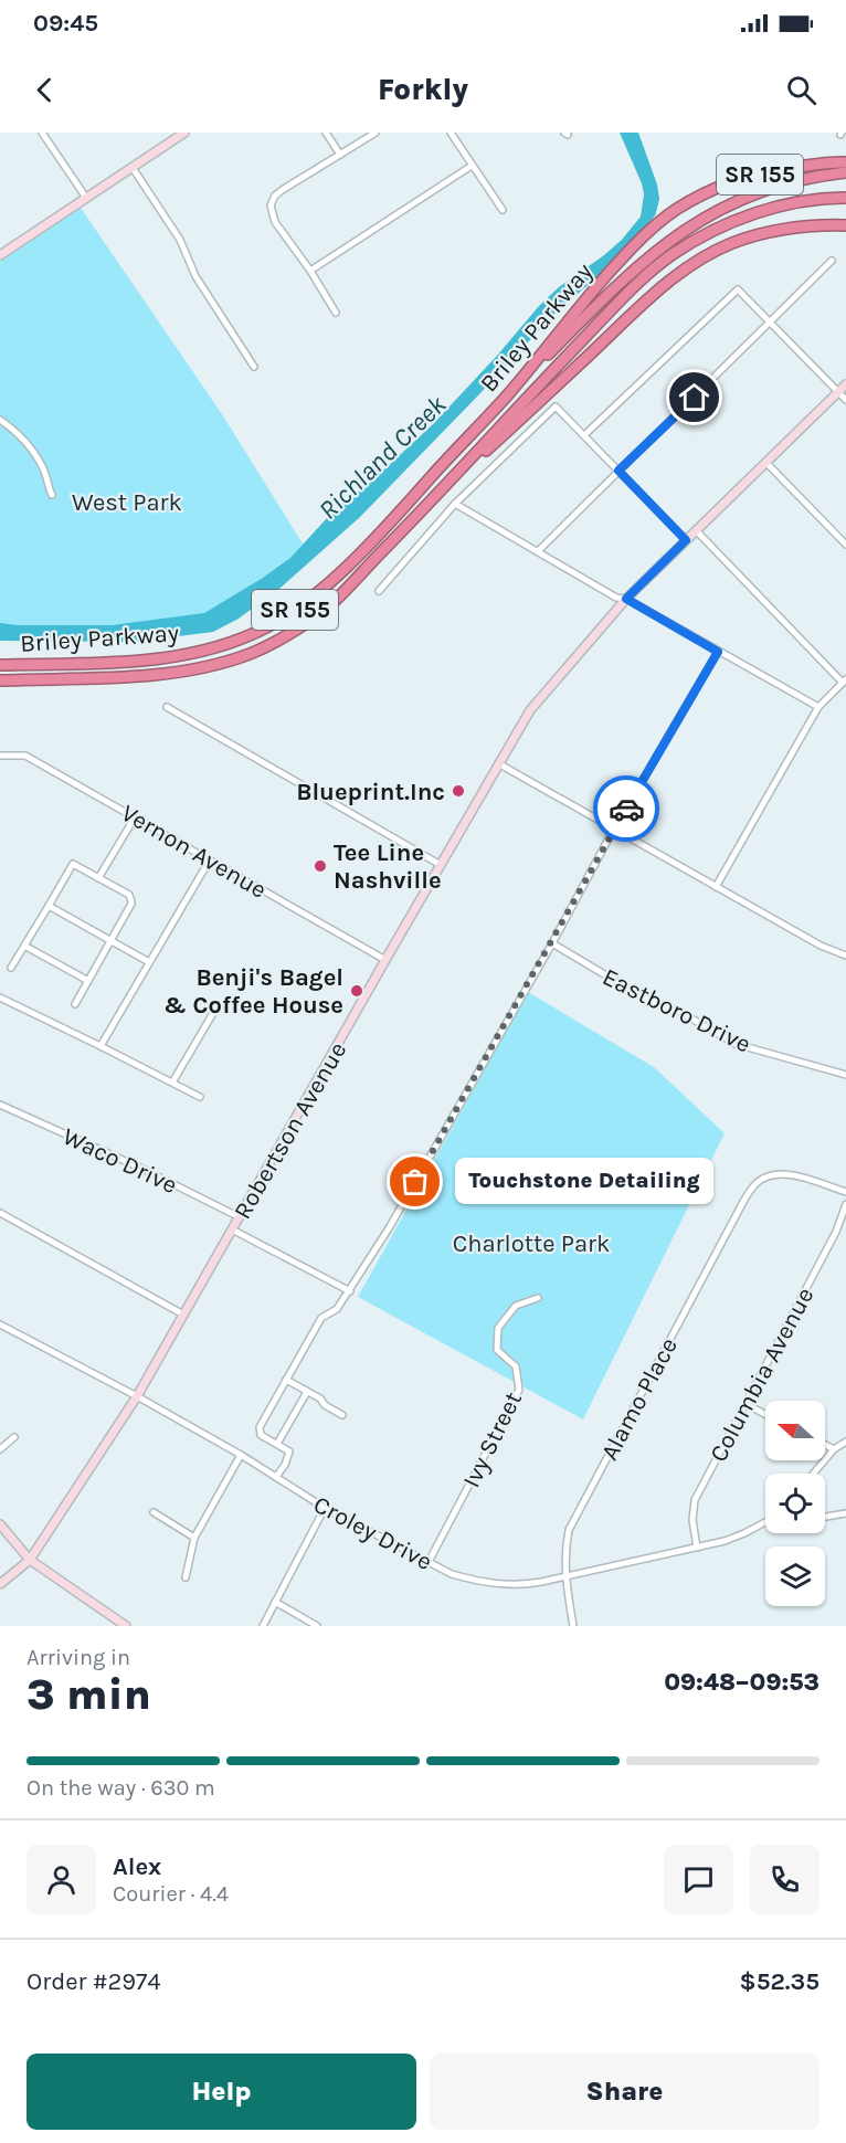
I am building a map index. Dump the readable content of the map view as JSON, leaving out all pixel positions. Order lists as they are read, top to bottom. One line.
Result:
{"streets":{"highway":["SR 155","Briley Parkway"],"street":["Vernon Avenue","Eastboro Drive","Robertson Avenue","Waco Drive","Columbia Avenue","Alamo Place","Ivy Street","Croley Drive"]},"crossings":[["Vernon Avenue","Robertson Avenue"],["Robertson Avenue","Waco Drive"],["Robertson Avenue","Croley Drive"],["Columbia Avenue","Croley Drive"],["Alamo Place","Croley Drive"],["Ivy Street","Croley Drive"]],"water":["Richland Creek"],"parks":["West Park","Charlotte Park"],"places":["Blueprint.Inc","Tee Line Nashville","Benji's Bagel & Coffee House","Touchstone Detailing"],"north":"left","page":{"status":"09:45","header":"Forkly","bubble":"Touchstone Detailing","heading":["3 min","Arriving in","09:48–09:53"],"panel":["Alex","Courier · 4.4","Order #2974","$52.35"],"bar":"On the way · 630 m","buttons":["Help","Share"]}}
